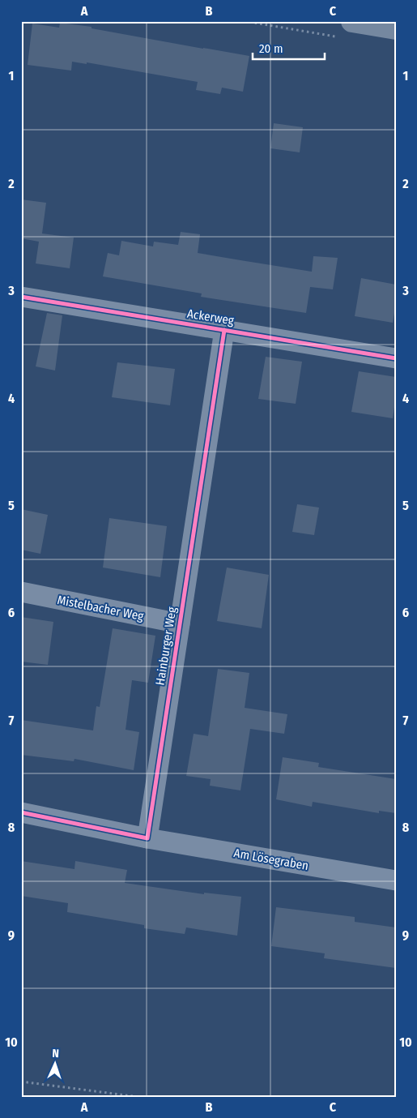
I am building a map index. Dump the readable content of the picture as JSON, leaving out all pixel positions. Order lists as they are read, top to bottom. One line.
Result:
{"streets":{"street":["Ackerweg","Mistelbacher Weg","Hainburger Weg","Am Lösegraben"]},"crossings":[["Ackerweg","Hainburger Weg"],["Mistelbacher Weg","Hainburger Weg"],["Hainburger Weg","Am Lösegraben"]],"scale_bar":"20 m","north":"top","grid":{"columns":["A","B","C"],"rows":["1","2","3","4","5","6","7","8","9","10"]}}
